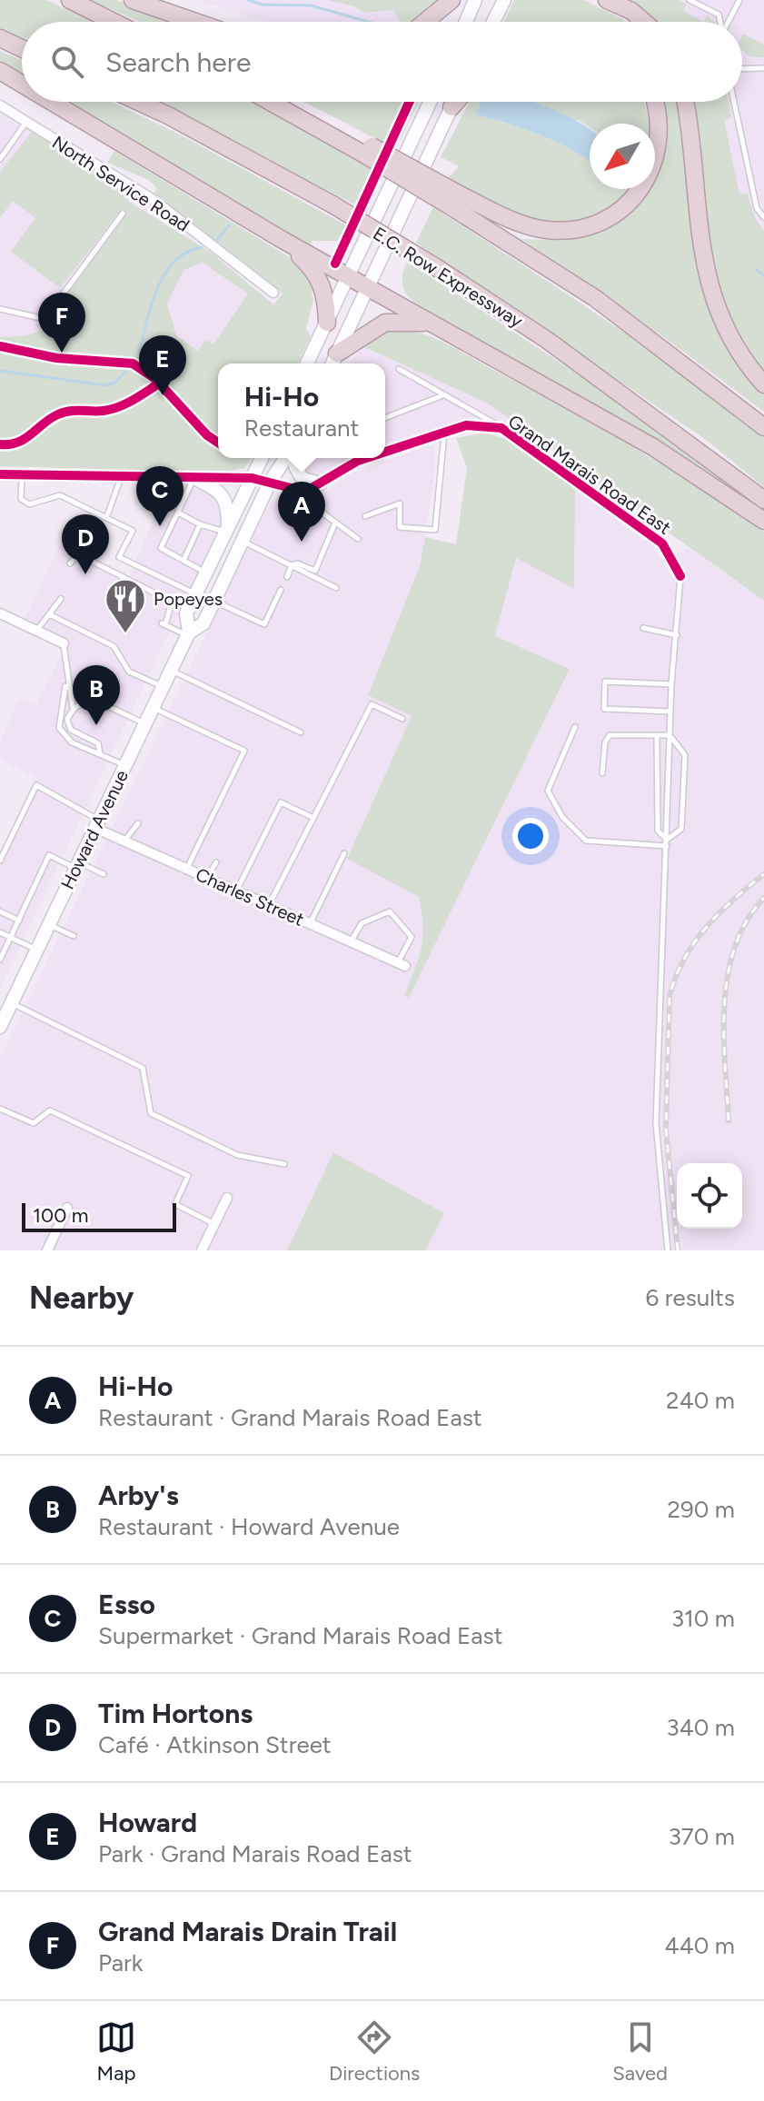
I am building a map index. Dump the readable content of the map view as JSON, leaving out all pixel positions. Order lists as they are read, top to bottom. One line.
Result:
{"streets":{"highway":["E.C. Row Expressway"],"main road":["Howard Avenue"],"street":["North Service Road","Grand Marais Road East","Charles Street"]},"crossings":[["Howard Avenue","Charles Street"]],"places":{"restaurant":["Popeyes"]},"scale_bar":"100 m","north":"bottom left","page":{"search":"Search here","pins":["F","E","C","A","D","B"],"popup":["Hi-Ho","Restaurant"],"scale":"100 m","heading":["Nearby","6 results"],"list":[{"mark":"A","name":"Hi-Ho","note":"Restaurant · Grand Marais Road East","value":"240 m"},{"mark":"B","name":"Arby's","note":"Restaurant · Howard Avenue","value":"290 m"},{"mark":"C","name":"Esso","note":"Supermarket · Grand Marais Road East","value":"310 m"},{"mark":"D","name":"Tim Hortons","note":"Café · Atkinson Street","value":"340 m"},{"mark":"E","name":"Howard","note":"Park · Grand Marais Road East","value":"370 m"},{"mark":"F","name":"Grand Marais Drain Trail","note":"Park","value":"440 m"}],"nav":["Map","Directions","Saved"]}}
